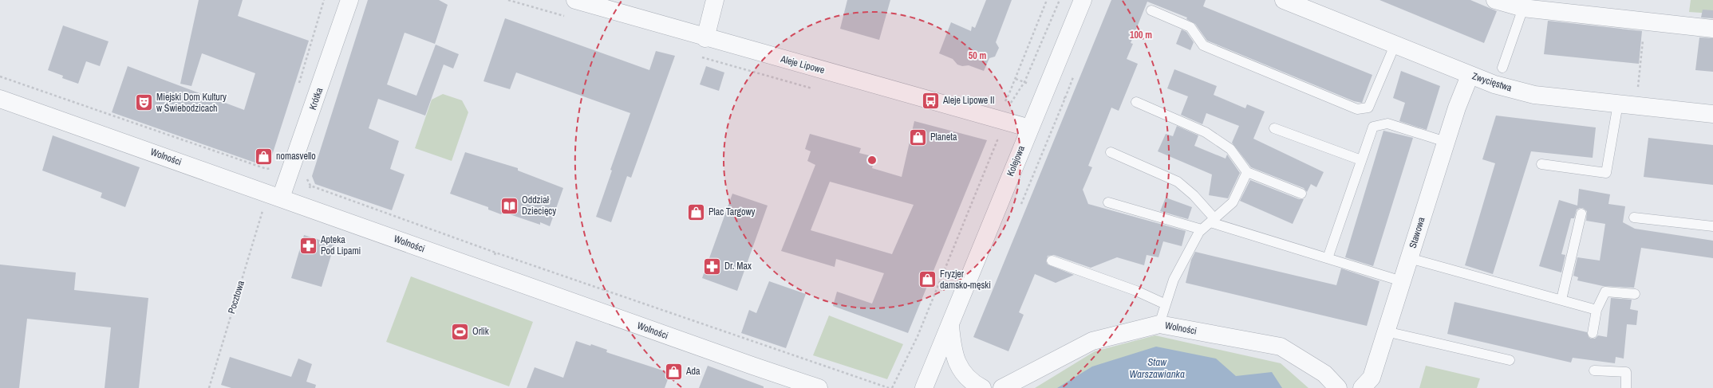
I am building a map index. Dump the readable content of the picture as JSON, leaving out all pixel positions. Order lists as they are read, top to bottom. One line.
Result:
{"streets":{"street":["Aleje Lipowe","Zwycięstwa","Krótka","Wolności","Kolejowa","Stawowa"],"path":["Pocztowa"]},"crossings":[["Aleje Lipowe","Kolejowa"],["Zwycięstwa","Stawowa"],["Krótka","Wolności"]],"water":["Staw Warszawianka"],"places":{"bus stop":["Aleje Lipowe II"],"theatre":["Miejski Dom Kultury w Świebodzicach"],"shop":["Planeta","nomasvello","Plac Targowy","Fryzjer damsko-męski","Ada"],"library":["Oddział Dziecięcy"],"pharmacy":["Apteka Pod Lipami","Dr. Max"],"sports":["Orlik"]},"rings":["100 m","50 m"]}
